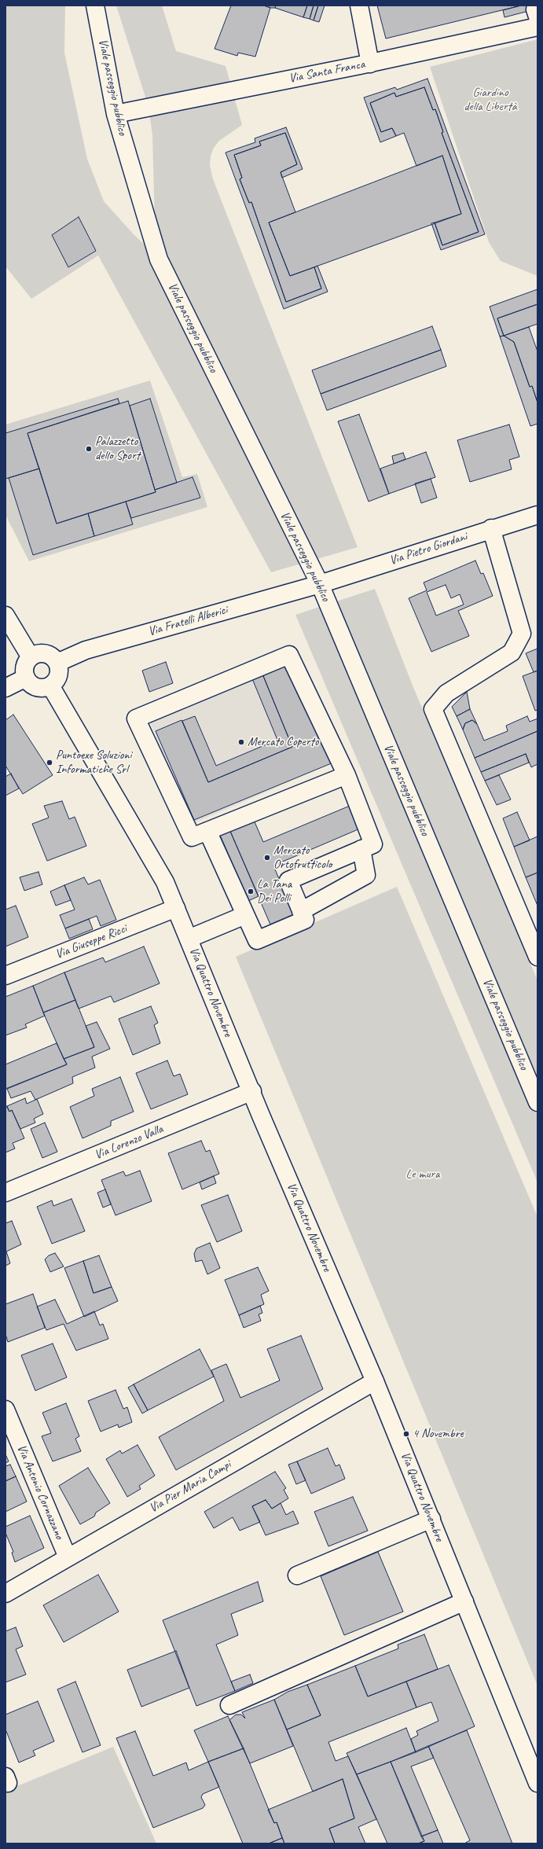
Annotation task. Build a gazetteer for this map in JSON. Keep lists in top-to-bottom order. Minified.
{"streets":{"street":["Via Santa Franca","Viale passeggio pubblico","Via Pietro Giordani","Via Fratelli Alberici","Via Giuseppe Ricci","Via Quattro Novembre","Via Lorenzo Valla","Via Pier Maria Campi","Via Antonio Cornazzano"]},"crossings":[["Via Santa Franca","Viale passeggio pubblico"],["Viale passeggio pubblico","Via Pietro Giordani"],["Viale passeggio pubblico","Via Fratelli Alberici"],["Via Pietro Giordani","Via Fratelli Alberici"],["Via Fratelli Alberici","Via Quattro Novembre"],["Via Giuseppe Ricci","Via Quattro Novembre"],["Via Quattro Novembre","Via Lorenzo Valla"],["Via Quattro Novembre","Via Pier Maria Campi"],["Via Pier Maria Campi","Via Antonio Cornazzano"]],"parks":["Giardino della Libertà","Le mura"],"places":["Palazzetto dello Sport","Mercato Coperto","Puntoexe Soluzioni Informatiche Srl","Mercato Ortofrutticolo","La Tana Dei Polli","4 Novembre"]}
